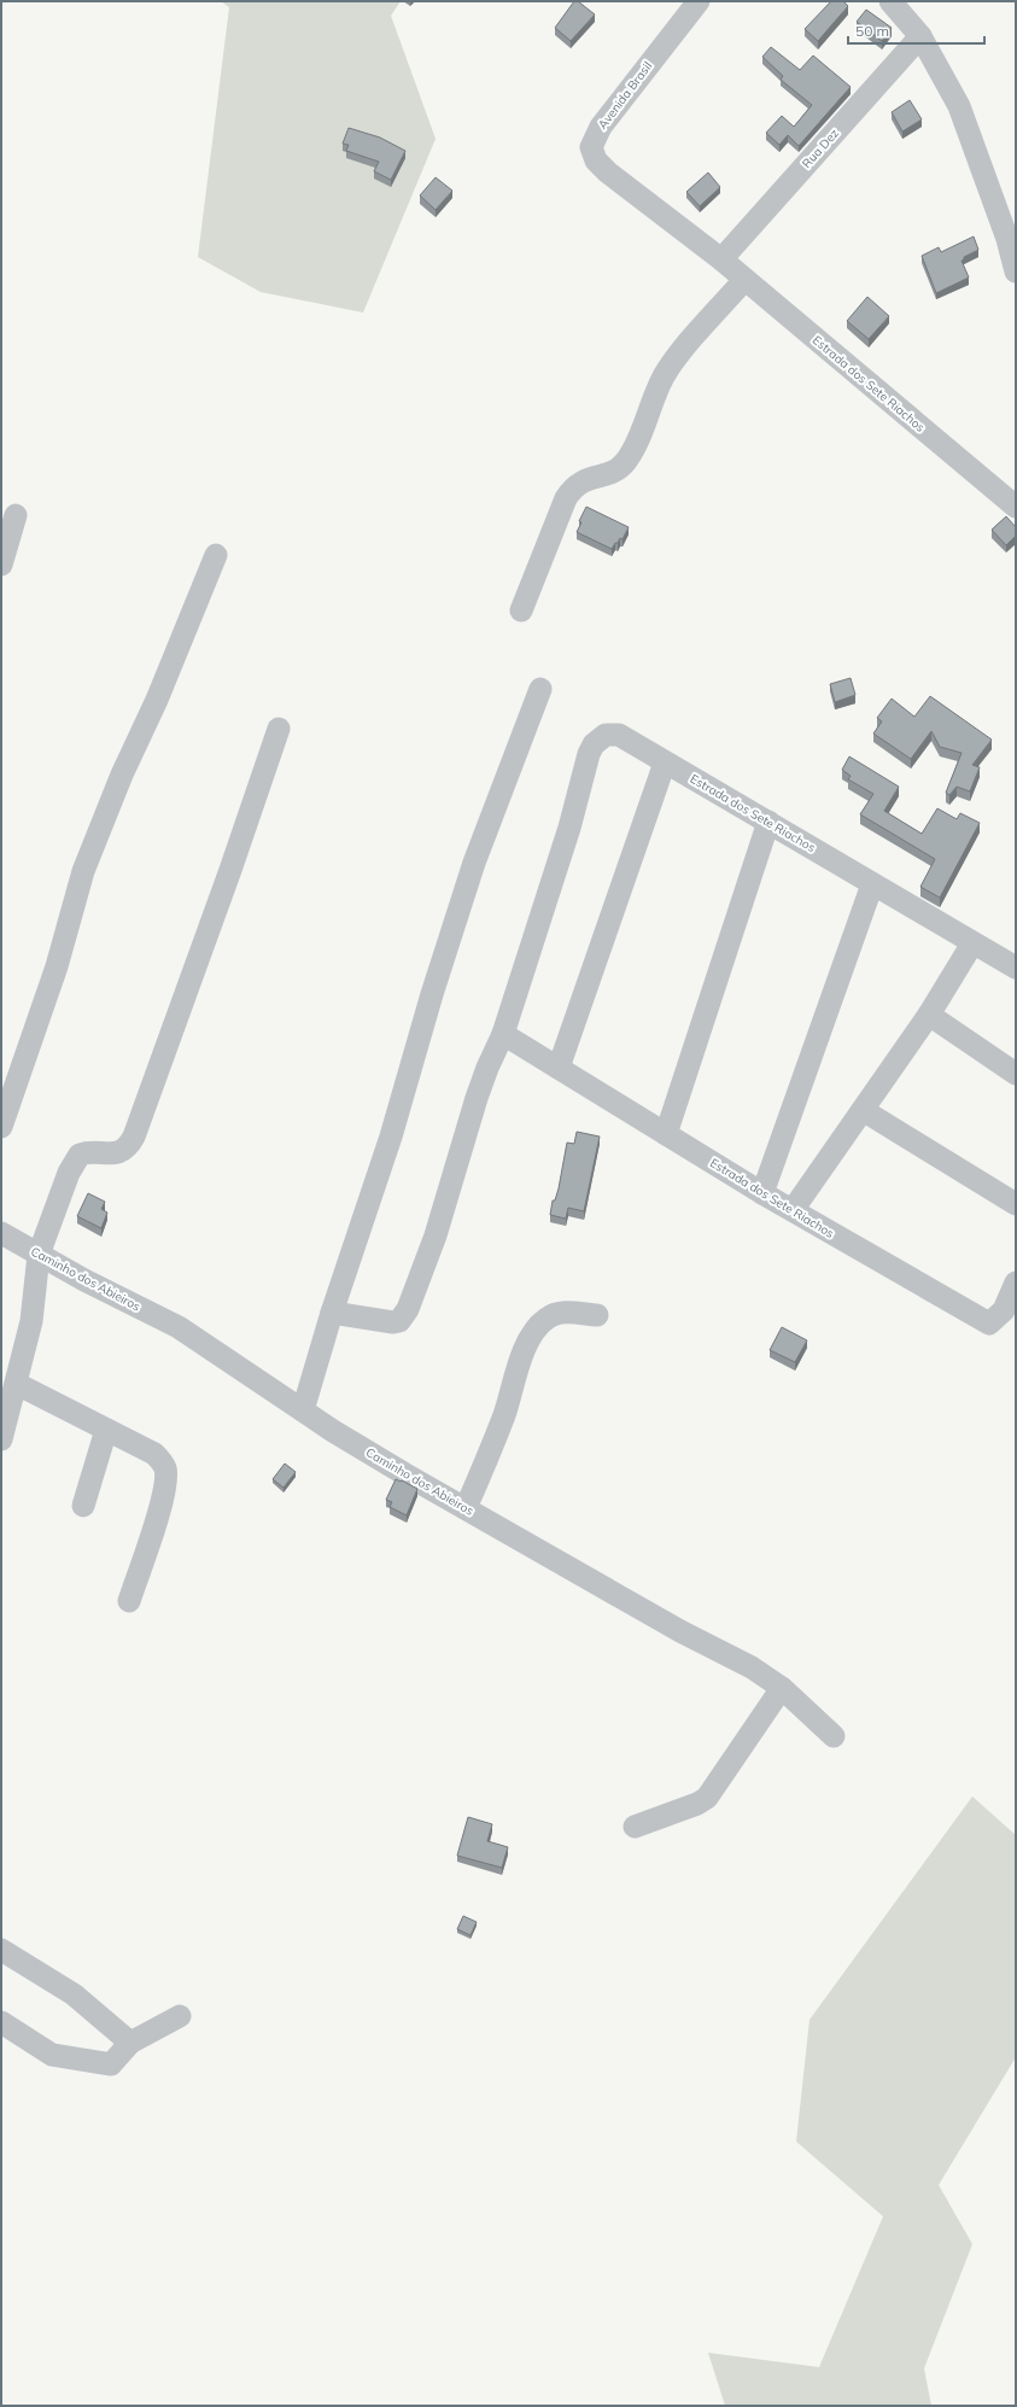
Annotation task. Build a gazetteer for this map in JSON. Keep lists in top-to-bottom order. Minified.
{"streets":{"street":["Avenida Brasil","Rua Dez","Estrada dos Sete Riachos","Caminho dos Abieiros"]},"crossings":[["Avenida Brasil","Rua Dez"],["Avenida Brasil","Estrada dos Sete Riachos"],["Rua Dez","Estrada dos Sete Riachos"]],"scale_bar":"50 m"}
